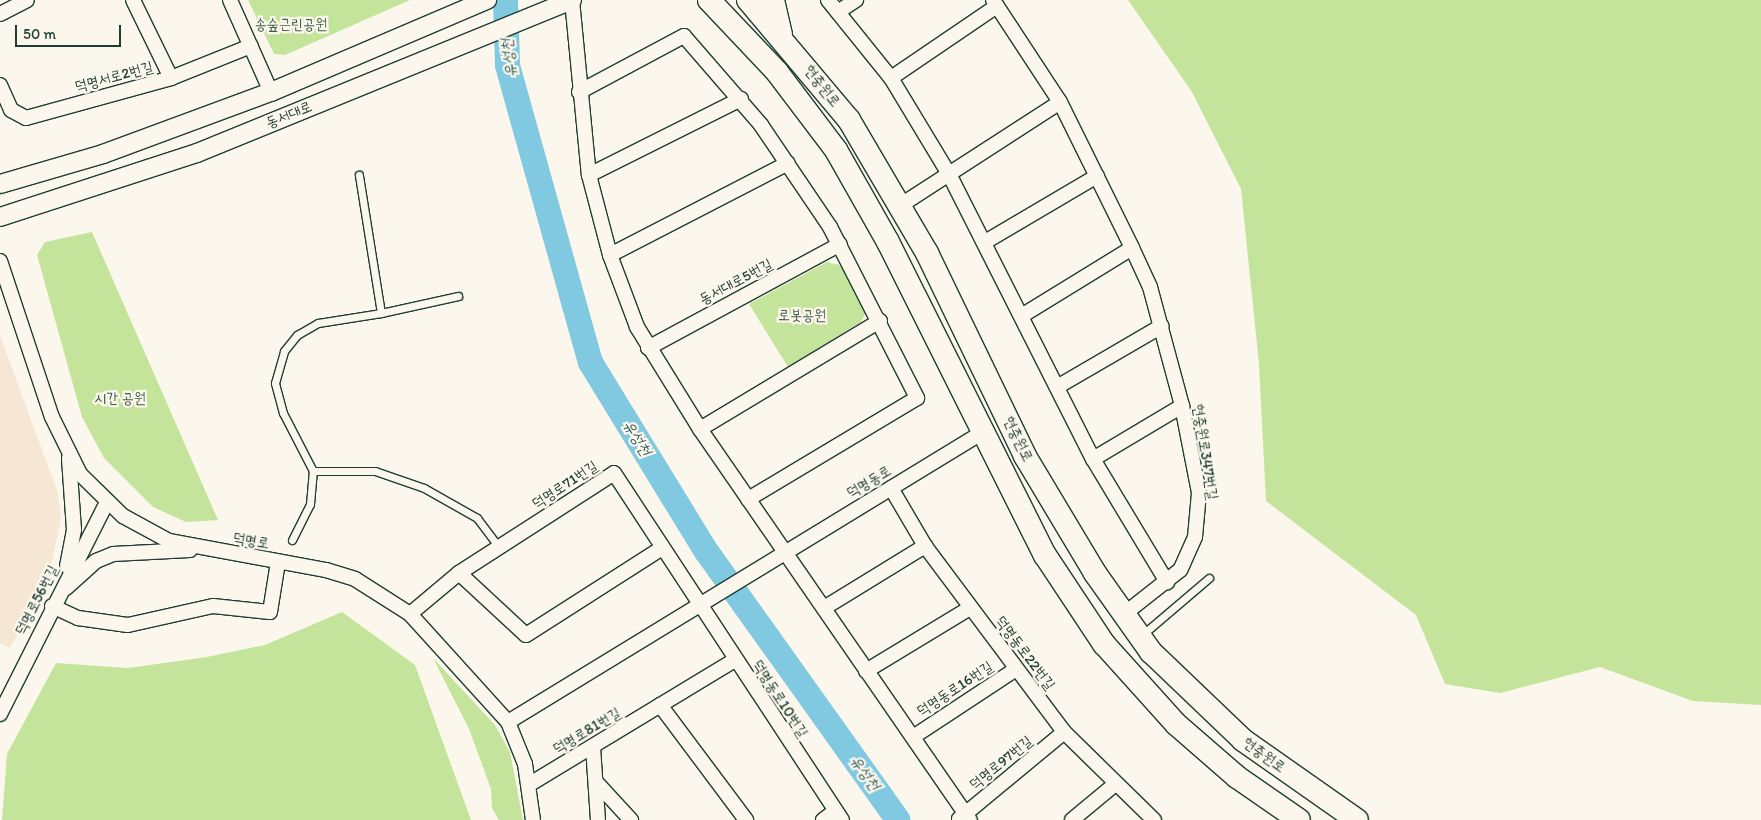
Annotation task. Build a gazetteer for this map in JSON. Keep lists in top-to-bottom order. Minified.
{"streets":{"main road":["현충원로"],"street":["덕명서로2번길","동서대로","동서대로5번길","현충원로347번길","덕명동로","덕명로71번길","덕명로","덕명로56번길","덕명동로22번길","덕명동로16번길","덕명동로10번길","덕명로81번길","덕명로97번길"]},"crossings":[["현충원로","현충원로347번길"],["현충원로","덕명동로"],["덕명동로","덕명로71번길"],["덕명동로","덕명동로22번길"],["덕명동로","덕명동로16번길"],["덕명동로","덕명동로10번길"],["덕명로71번길","덕명로"],["덕명로71번길","덕명동로10번길"],["덕명로","덕명로56번길"],["덕명로","덕명로81번길"],["덕명동로22번길","덕명동로16번길"],["덕명동로22번길","덕명로97번길"],["덕명동로16번길","덕명로97번길"],["덕명동로10번길","덕명로81번길"]],"water":["유성천"],"parks":["송숲근린공원","로봇공원","시간 공원"],"scale_bar":"50 m"}
